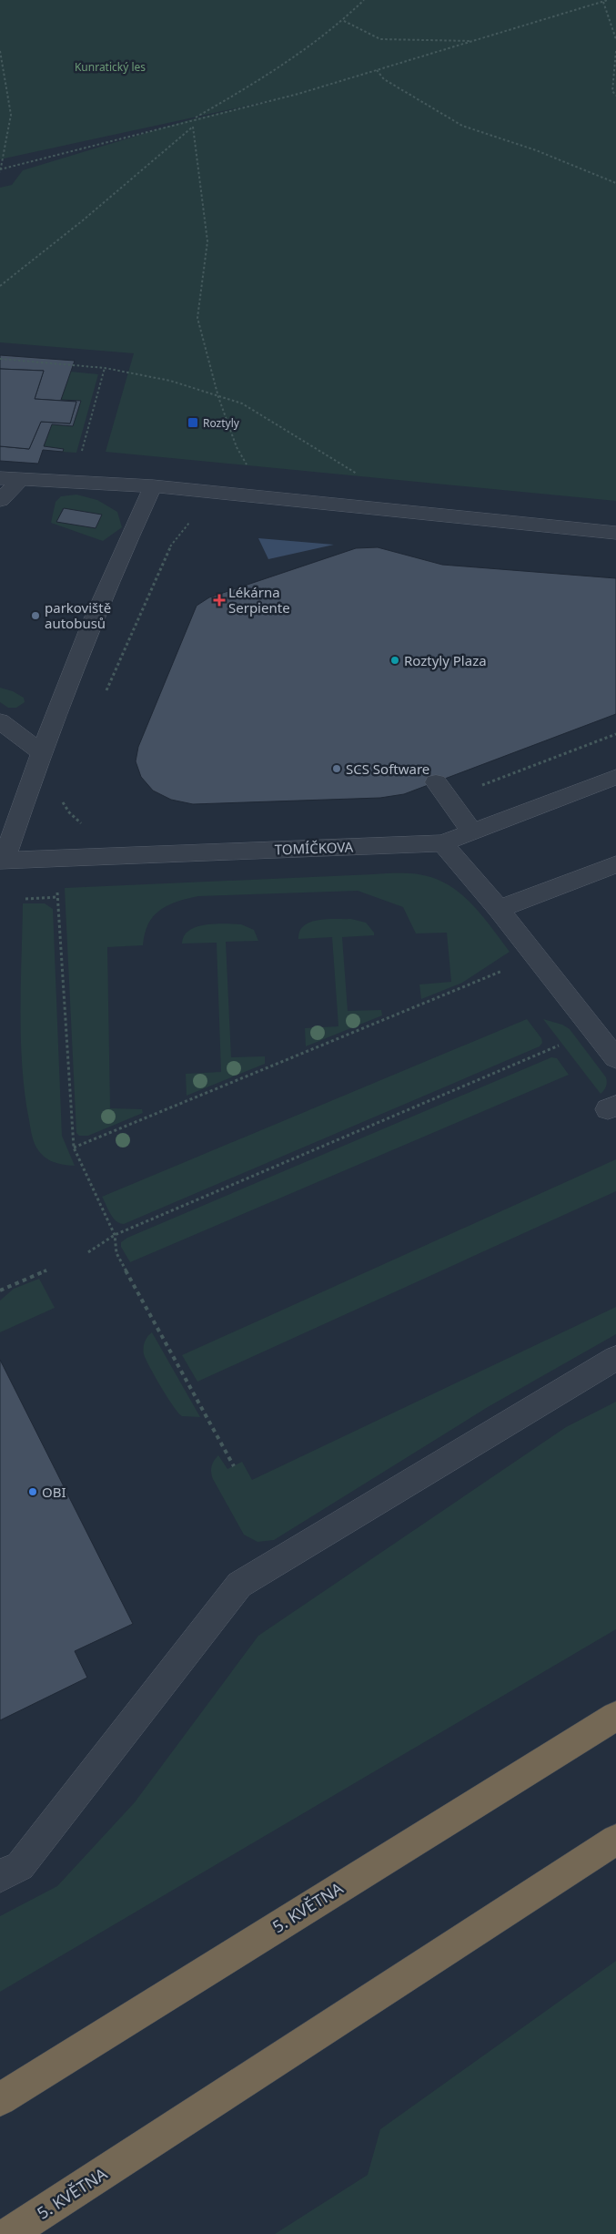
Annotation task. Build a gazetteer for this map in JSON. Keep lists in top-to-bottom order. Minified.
{"streets":{"highway":["5. KVĚTNA"],"street":["TOMÍČKOVA"]},"parks":["Kunratický les"],"places":{"transit":["Roztyly"],"health":["Lékárna Serpiente"],"other":["parkoviště autobusů","Roztyly Plaza","SCS Software","OBI"]}}
